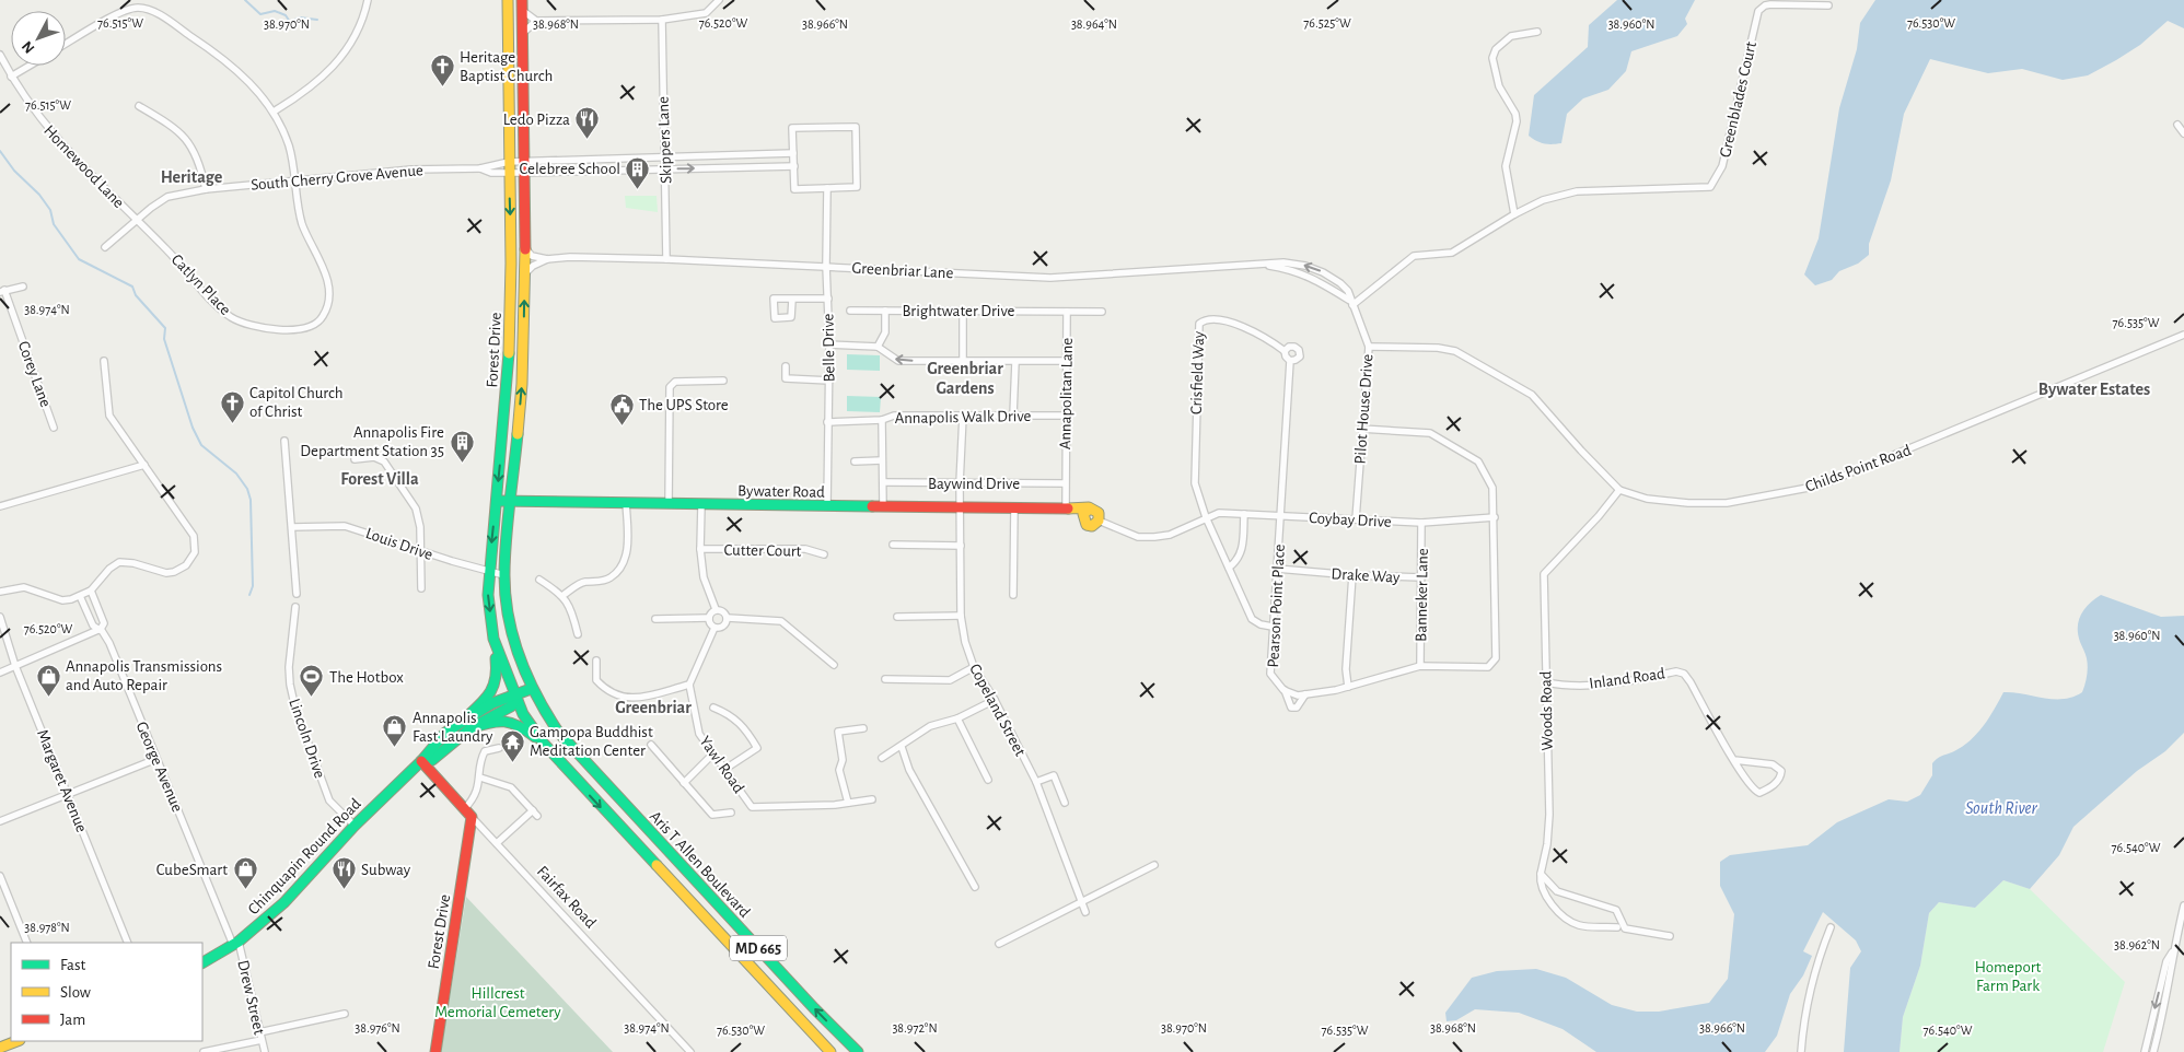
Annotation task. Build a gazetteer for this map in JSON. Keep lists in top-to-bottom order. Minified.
{"streets":{"main road":["Forest Drive","Bywater Road","Chinquapin Round Road","Aris T Allen Boulevard","Fairfax Road","MD 665"],"street":["Greenblades Court","Skippers Lane","Homewood Lane","South Cherry Grove Avenue","Greenbriar Lane","Catlyn Place","Brightwater Drive","Belle Drive","Crisfield Way","Corey Lane","Annapolitan Lane","Pilot House Drive","Annapolis Walk Drive","Childs Point Road","Baywind Drive","Coybay Drive","Louis Drive","Cutter Court","Drake Way","Banneker Lane","Pearson Point Place","Inland Road","Copeland Street","Woods Road","Lincoln Drive","Yawl Road","George Avenue","Margaret Avenue","Drew Street"]},"crossings":[["Skippers Lane","South Cherry Grove Avenue"],["Skippers Lane","Greenbriar Lane"],["Homewood Lane","South Cherry Grove Avenue"],["Homewood Lane","Catlyn Place"],["South Cherry Grove Avenue","Catlyn Place"],["South Cherry Grove Avenue","Forest Drive"],["Greenbriar Lane","Belle Drive"],["Greenbriar Lane","Forest Drive"],["Greenbriar Lane","Pilot House Drive"],["Brightwater Drive","Annapolitan Lane"],["Belle Drive","Annapolis Walk Drive"],["Belle Drive","Bywater Road"],["Forest Drive","Bywater Road"],["Forest Drive","Louis Drive"],["Forest Drive","Chinquapin Round Road"],["Forest Drive","Aris T Allen Boulevard"],["Forest Drive","Fairfax Road"],["Crisfield Way","Coybay Drive"],["Crisfield Way","Pearson Point Place"],["Annapolitan Lane","Annapolis Walk Drive"],["Annapolitan Lane","Baywind Drive"],["Annapolitan Lane","Bywater Road"],["Pilot House Drive","Childs Point Road"],["Pilot House Drive","Coybay Drive"],["Pilot House Drive","Pearson Point Place"],["Annapolis Walk Drive","Copeland Street"],["Childs Point Road","Woods Road"],["Baywind Drive","Copeland Street"],["Bywater Road","Copeland Street"],["Coybay Drive","Banneker Lane"],["Coybay Drive","Pearson Point Place"],["Drake Way","Banneker Lane"],["Drake Way","Pearson Point Place"],["Banneker Lane","Pearson Point Place"],["Inland Road","Woods Road"],["Lincoln Drive","Chinquapin Round Road"],["George Avenue","Chinquapin Round Road"],["George Avenue","Drew Street"],["Chinquapin Round Road","Aris T Allen Boulevard"],["Chinquapin Round Road","Fairfax Road"],["Chinquapin Round Road","Drew Street"]],"districts":["Heritage","Greenbriar Gardens","Bywater Estates","Forest Villa","Greenbriar"],"water":["South River"],"parks":["Homeport Farm Park","Hillcrest Memorial Cemetery"],"places":{"church":["Heritage Baptist Church","Capitol Church of Christ"],"restaurant":["Ledo Pizza","Subway"],"building":["Celebree School","Annapolis Fire Department Station 35"],"public building":["The UPS Store"],"shop":["Annapolis Transmissions and Auto Repair","Annapolis Fast Laundry","CubeSmart"],"sports":["The Hotbox"],"temple":["Gampopa Buddhist Meditation Center"]},"legend":["Fast","Slow","Jam"],"north":"bottom left","coordinates":["76.515°W","76.520°W","76.525°W","76.530°W","38.970°N","38.968°N","38.966°N","38.964°N","38.960°N","38.974°N","76.535°W","76.540°W","38.978°N","38.962°N","38.976°N","38.972°N"]}
